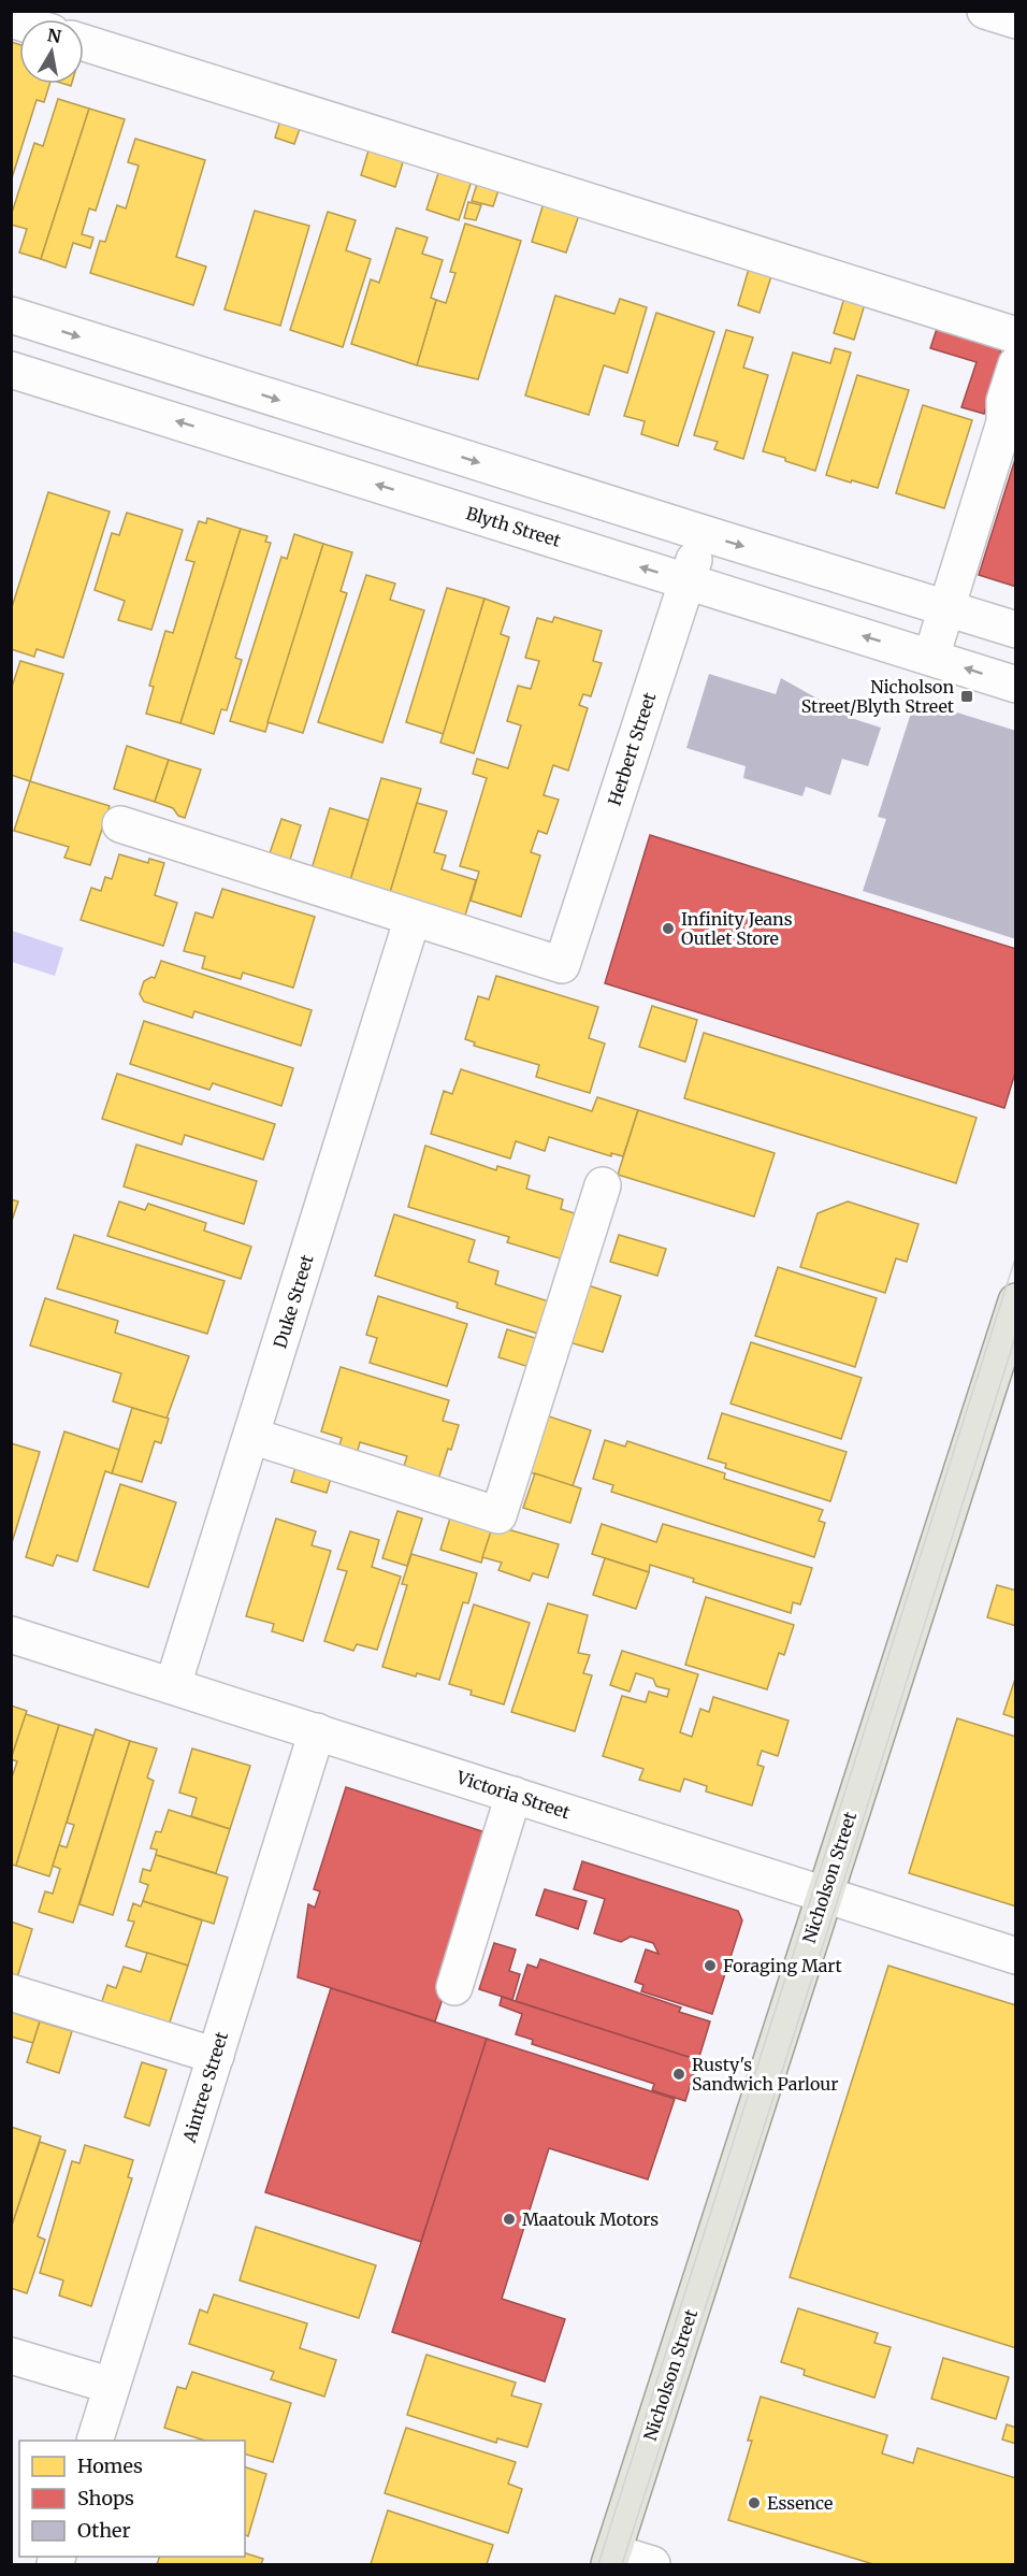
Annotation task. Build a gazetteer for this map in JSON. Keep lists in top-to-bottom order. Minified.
{"streets":{"main road":["Nicholson Street"],"street":["Blyth Street","Herbert Street","Duke Street","Victoria Street","Aintree Street"]},"crossings":[["Blyth Street","Herbert Street"],["Herbert Street","Duke Street"],["Duke Street","Victoria Street"],["Victoria Street","Nicholson Street"],["Victoria Street","Aintree Street"]],"places":{"transit":["Nicholson Street/Blyth Street"],"other":["Infinity Jeans Outlet Store","Foraging Mart","Rusty's Sandwich Parlour","Maatouk Motors","Essence"]},"legend":["Homes","Shops","Other"],"north":"top"}
